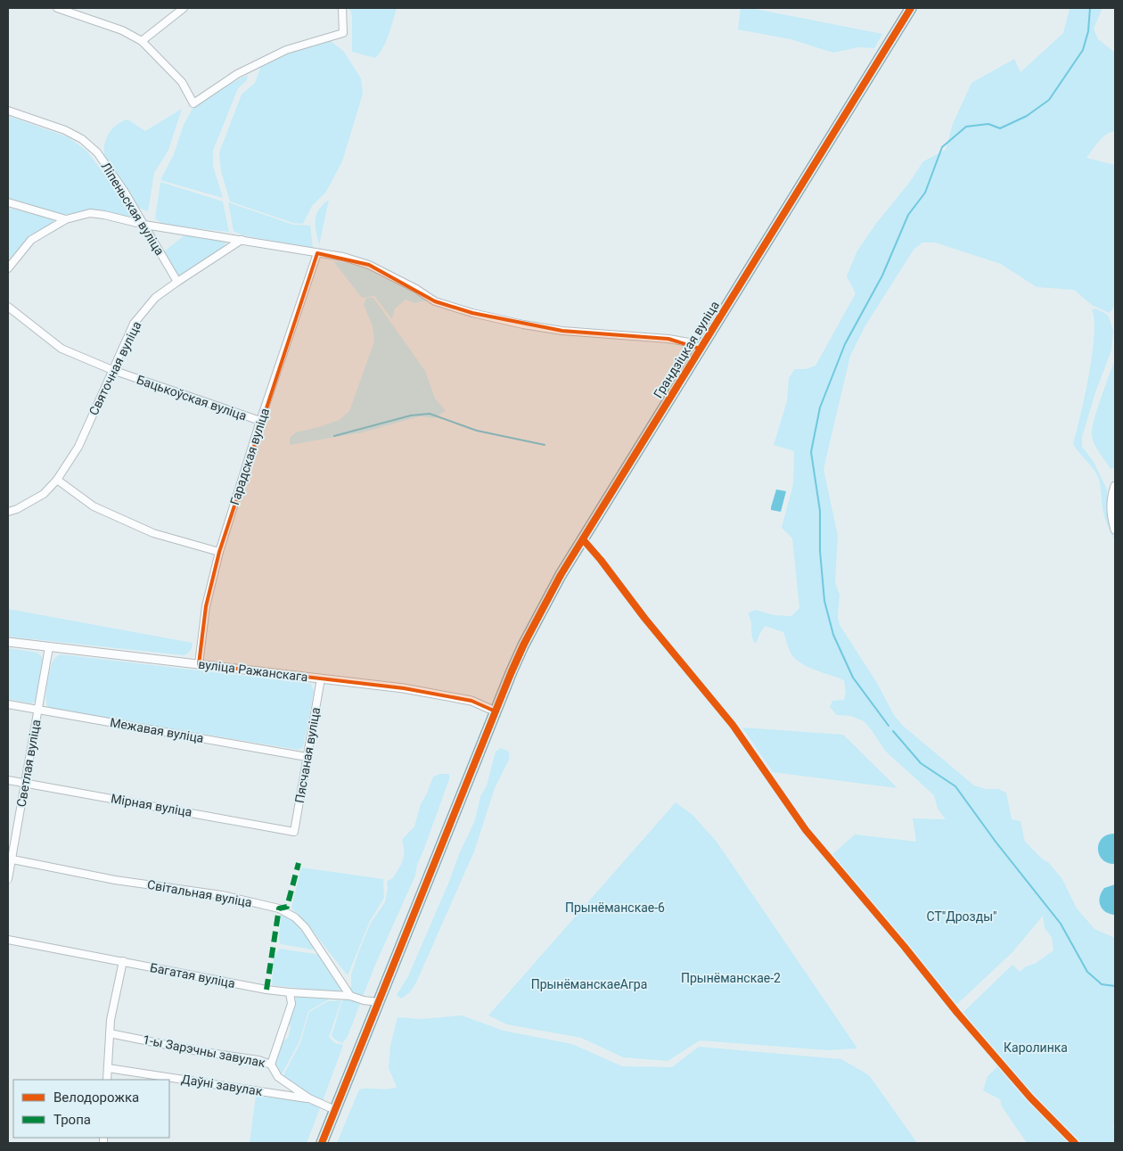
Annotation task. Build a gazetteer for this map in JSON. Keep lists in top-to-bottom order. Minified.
{"streets":{"main road":["Грандзіцкая вуліца"],"street":["Ліпеньская вуліца","Святочная вуліца","Бацькоўская вуліца","Гарадская вуліца","вуліца Ражанскага","Межавая вуліца","Пясчаная вуліца","Светлая вуліца","Мірная вуліца","Світальная вуліца","Багатая вуліца","1-ы Зарэчны завулак","Даўні завулак"]},"crossings":[["Ліпеньская вуліца","Святочная вуліца"],["Грандзіцкая вуліца","вуліца Ражанскага"],["Грандзіцкая вуліца","Багатая вуліца"],["Грандзіцкая вуліца","1-ы Зарэчны завулак"],["Святочная вуліца","Бацькоўская вуліца"],["Бацькоўская вуліца","Гарадская вуліца"],["Гарадская вуліца","вуліца Ражанскага"],["вуліца Ражанскага","Пясчаная вуліца"],["вуліца Ражанскага","Светлая вуліца"],["Межавая вуліца","Пясчаная вуліца"],["Межавая вуліца","Светлая вуліца"],["Пясчаная вуліца","Мірная вуліца"],["Светлая вуліца","Мірная вуліца"],["Светлая вуліца","Світальная вуліца"],["Світальная вуліца","Багатая вуліца"],["1-ы Зарэчны завулак","Даўні завулак"]],"parks":["Прынёманскае-6","СТ\"Дрозды\"","Прынёманскае-2","ПрынёманскаеАгра","Каролинка"],"legend":["Велодорожка","Тропа"]}
